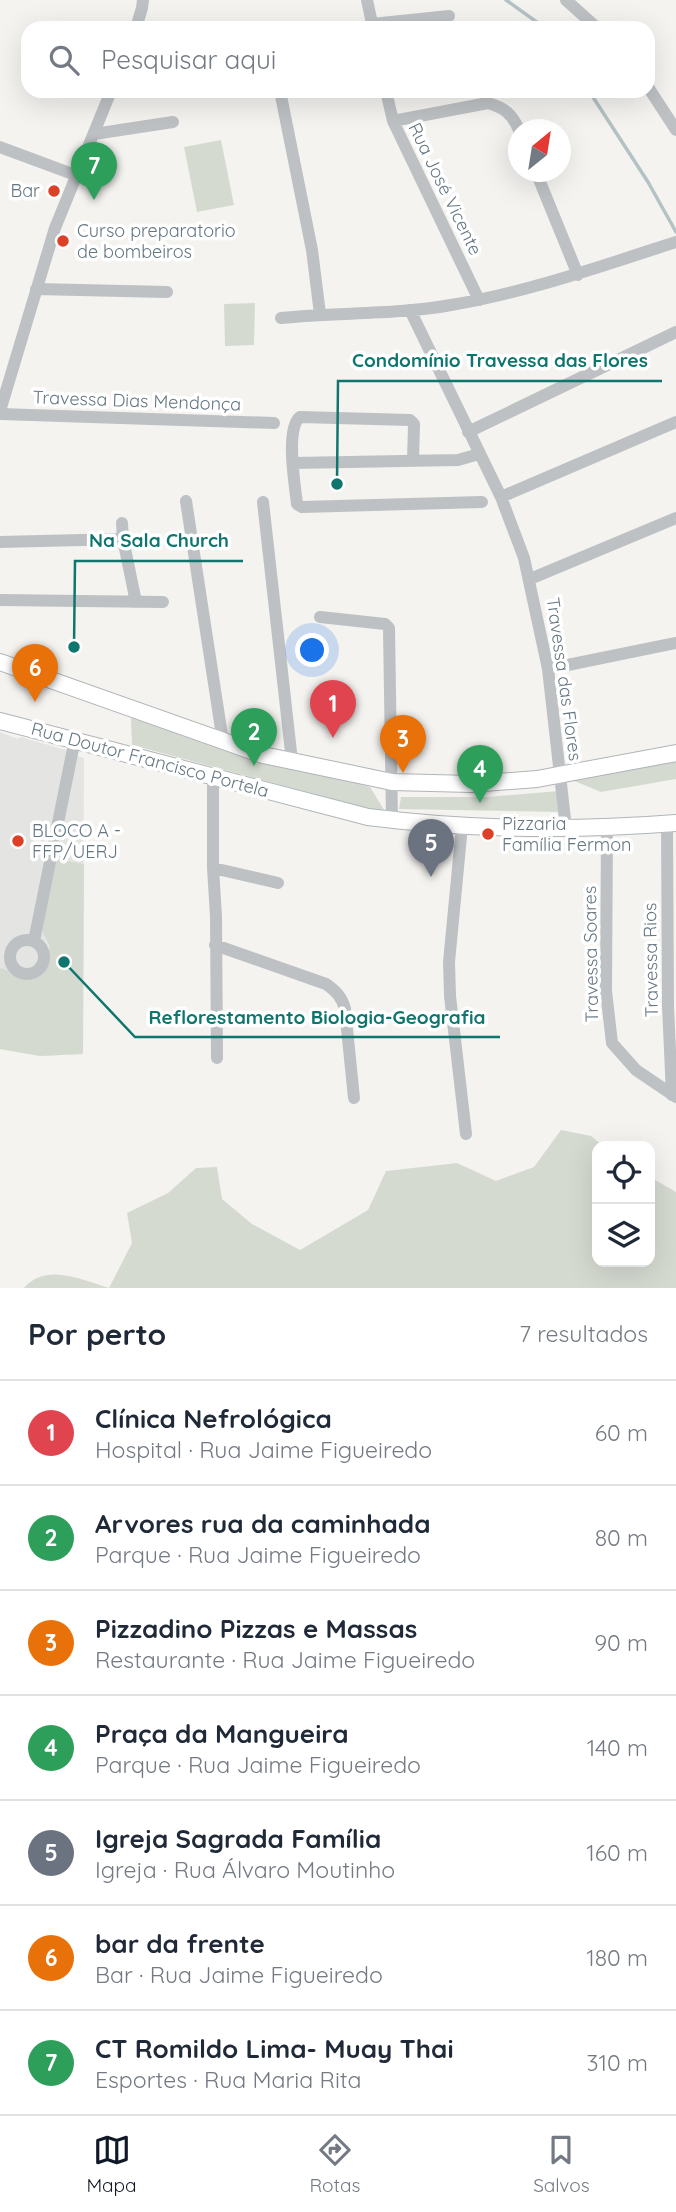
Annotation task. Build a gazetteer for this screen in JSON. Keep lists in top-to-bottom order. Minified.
{"streets":{"main road":["Rua Doutor Francisco Portela"],"street":["Rua José Vicente","Travessa Dias Mendonça","Travessa das Flores","Travessa Soares","Travessa Rios"]},"crossings":[["Travessa das Flores","Rua Doutor Francisco Portela"],["Rua Doutor Francisco Portela","Travessa Soares"],["Rua Doutor Francisco Portela","Travessa Rios"],["Travessa Soares","Travessa Rios"]],"places":["Bar","Curso preparatorio de bombeiros","Condomínio Travessa das Flores","Na Sala Church","Pizzaria Família Fermon","BLOCO A - FFP/UERJ","Reflorestamento Biologia-Geografia"],"north":"top right","page":{"search":"Pesquisar aqui","pins":["7","6","1","2","3","4","5"],"heading":["Por perto","7 resultados"],"list":[{"mark":"1","name":"Clínica Nefrológica","note":"Hospital · Rua Jaime Figueiredo","value":"60 m"},{"mark":"2","name":"Arvores rua da caminhada","note":"Parque · Rua Jaime Figueiredo","value":"80 m"},{"mark":"3","name":"Pizzadino Pizzas e Massas","note":"Restaurante · Rua Jaime Figueiredo","value":"90 m"},{"mark":"4","name":"Praça da Mangueira","note":"Parque · Rua Jaime Figueiredo","value":"140 m"},{"mark":"5","name":"Igreja Sagrada Família","note":"Igreja · Rua Álvaro Moutinho","value":"160 m"},{"mark":"6","name":"bar da frente","note":"Bar · Rua Jaime Figueiredo","value":"180 m"},{"mark":"7","name":"CT Romildo Lima- Muay Thai","note":"Esportes · Rua Maria Rita","value":"310 m"}],"nav":["Mapa","Rotas","Salvos"]}}
